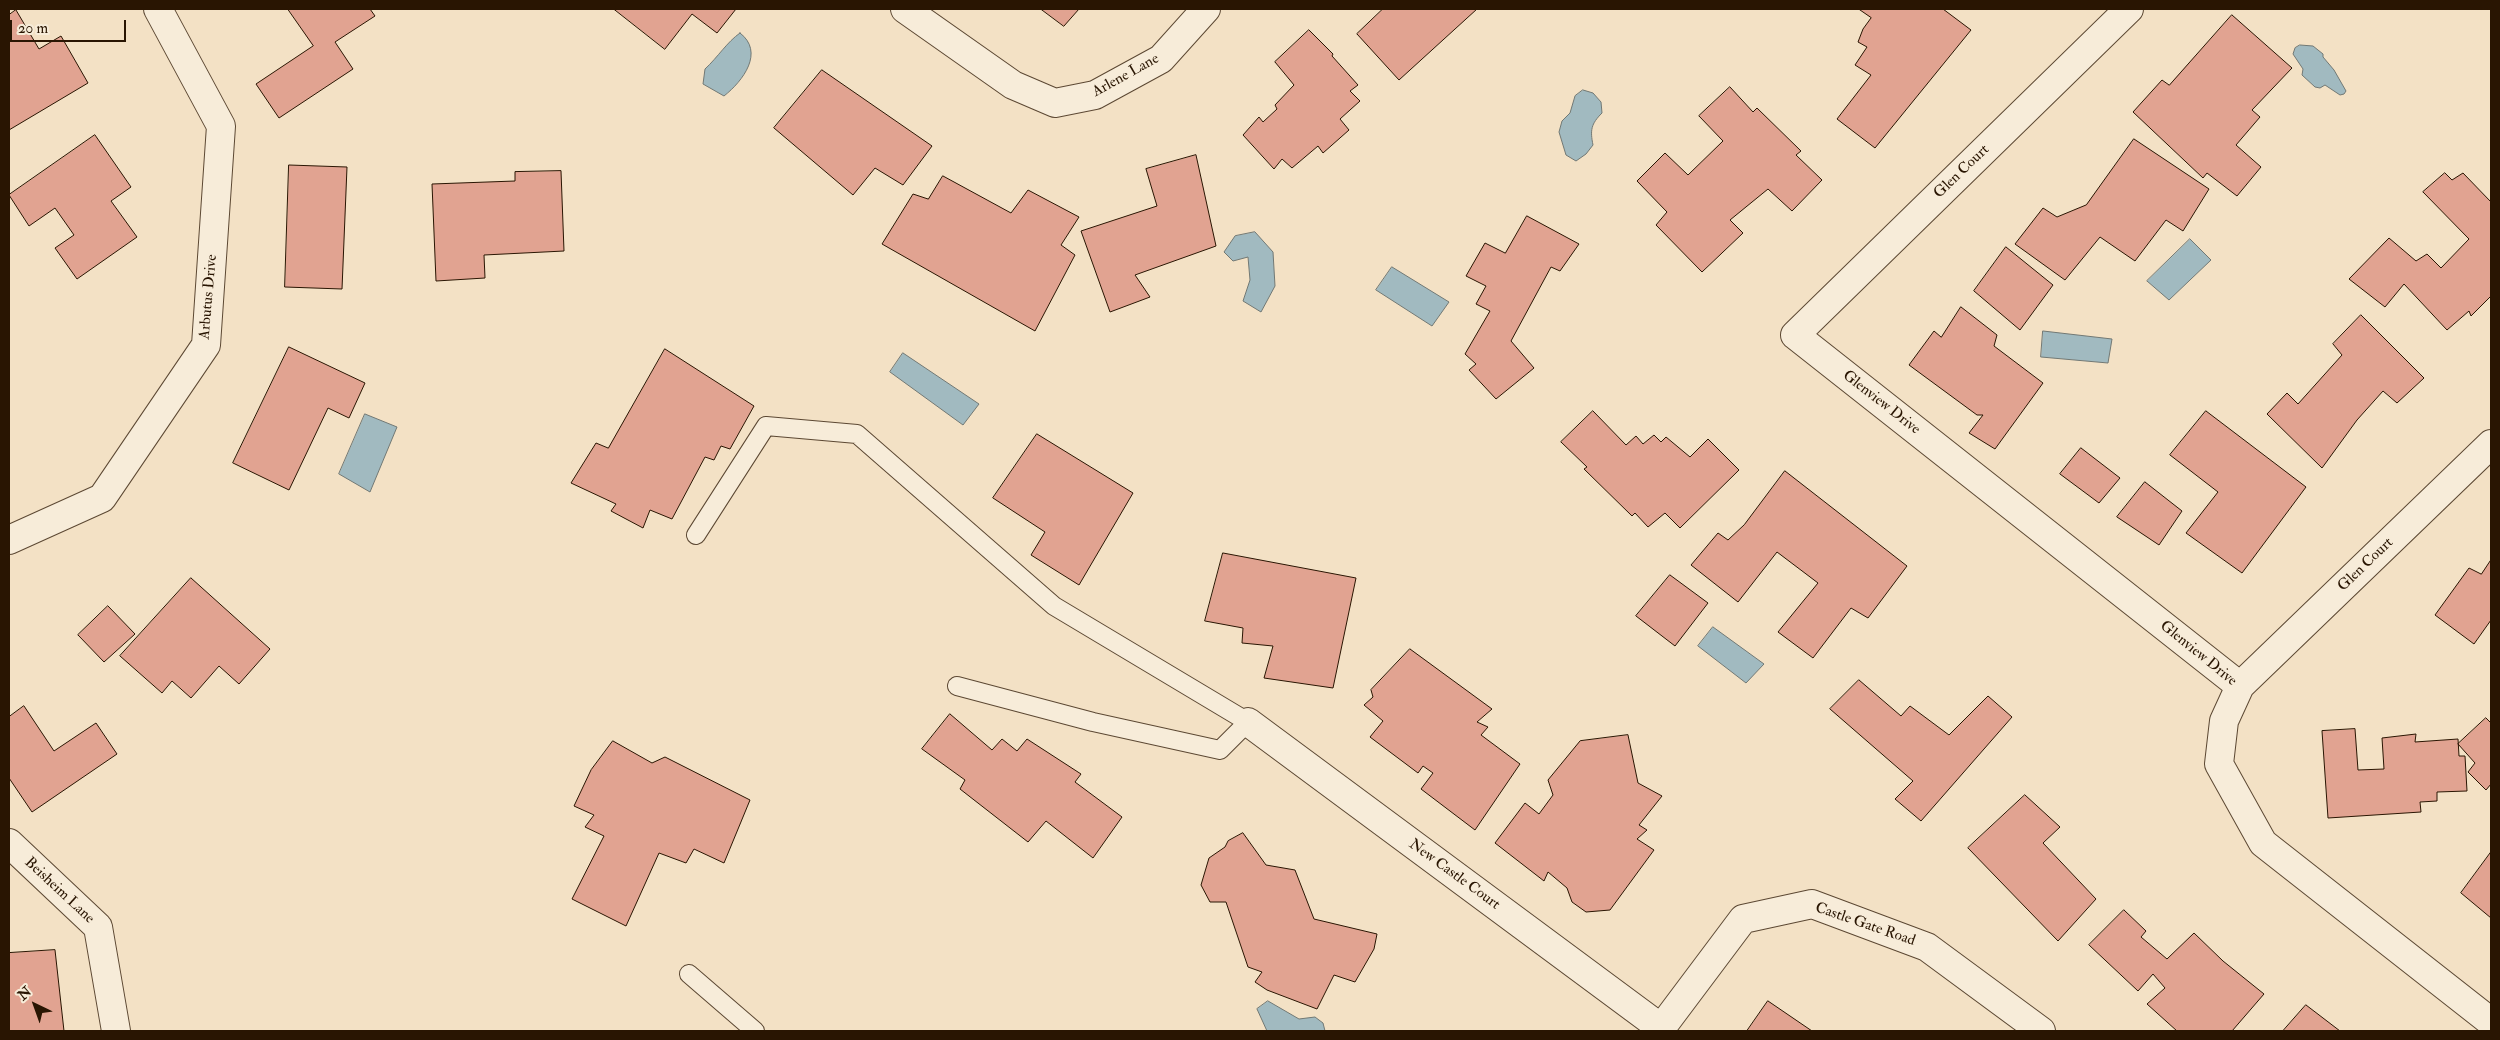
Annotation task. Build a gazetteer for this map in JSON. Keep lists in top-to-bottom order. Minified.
{"streets":{"street":["Arlene Lane","Glen Court","Arbutus Drive","Glenview Drive","New Castle Court","Beisheim Lane","Castle Gate Road"]},"crossings":[["Glen Court","Glenview Drive"],["New Castle Court","Castle Gate Road"]],"scale_bar":"20 m","north":"top left"}
